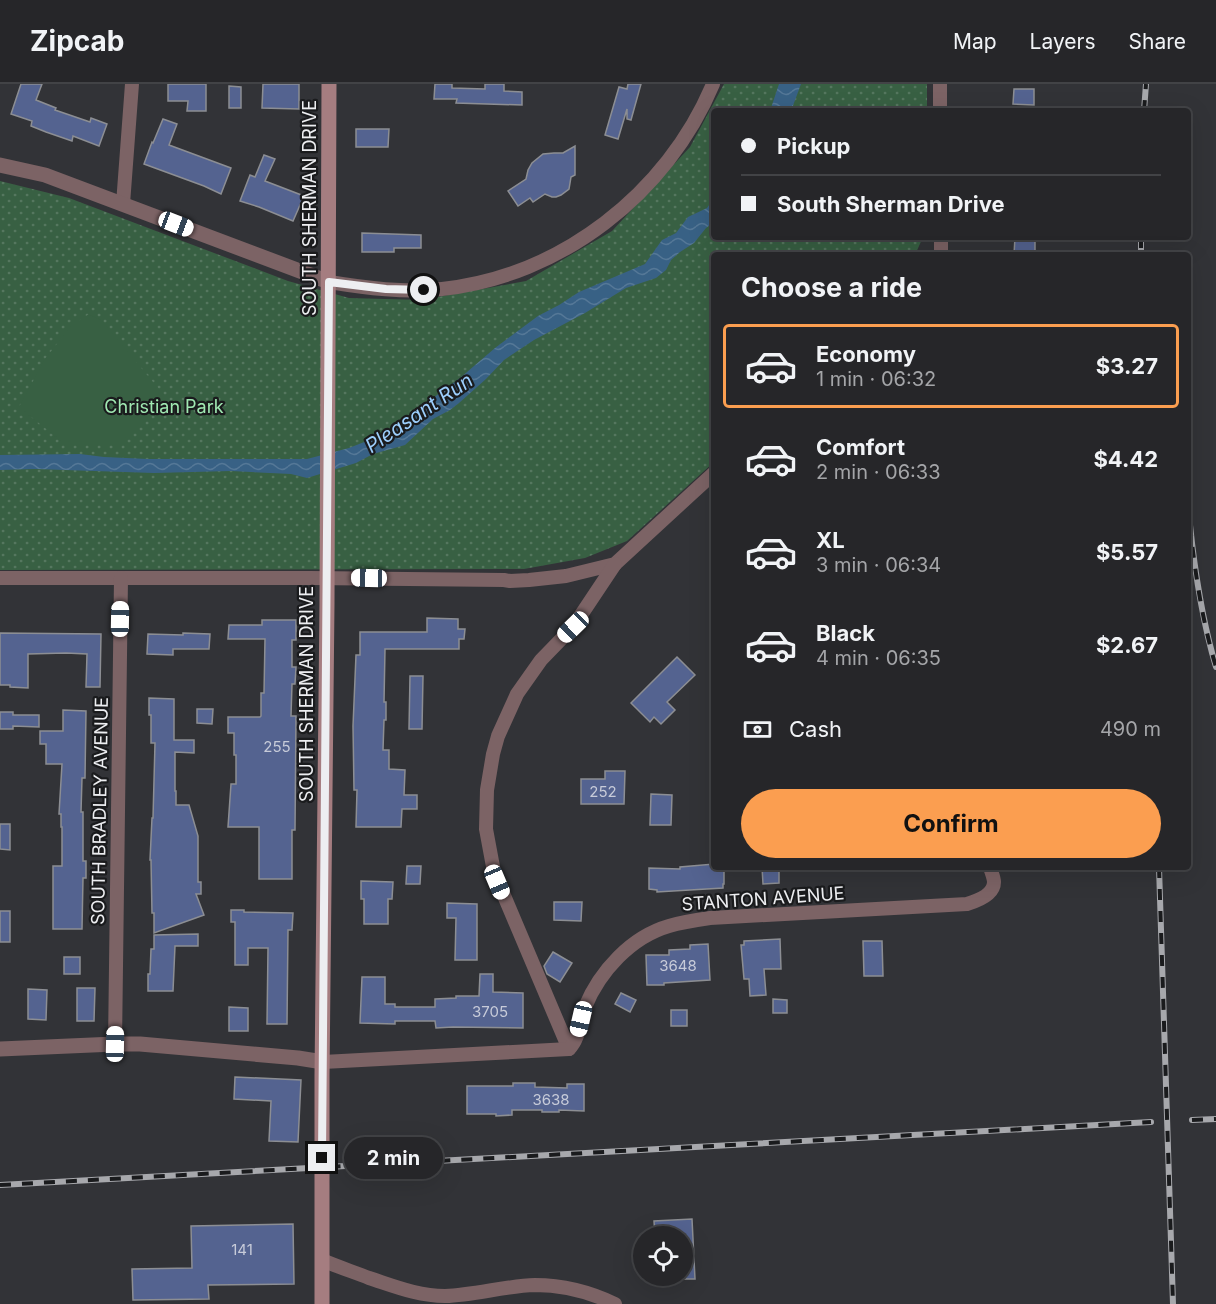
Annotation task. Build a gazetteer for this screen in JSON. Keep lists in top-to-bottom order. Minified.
{"streets":{"main road":["SOUTH SHERMAN DRIVE"],"street":["SOUTH BRADLEY AVENUE","STANTON AVENUE"]},"water":["Pleasant Run"],"parks":["Christian Park"],"house_numbers":["255","252","3648","3705","3638","141"],"page":{"header":"Zipcab","nav":["Map","Layers","Share"],"banner":["Pickup","South Sherman Drive"],"heading":"Choose a ride","list":[{"name":"Economy","note":"1 min · 06:32","value":"$3.27"},{"name":"Comfort","note":"2 min · 06:33","value":"$4.42"},{"name":"XL","note":"3 min · 06:34","value":"$5.57"},{"name":"Black","note":"4 min · 06:35","value":"$2.67"}],"pay":["Cash","490 m"],"buttons":"Confirm","bubble":"2 min"}}
